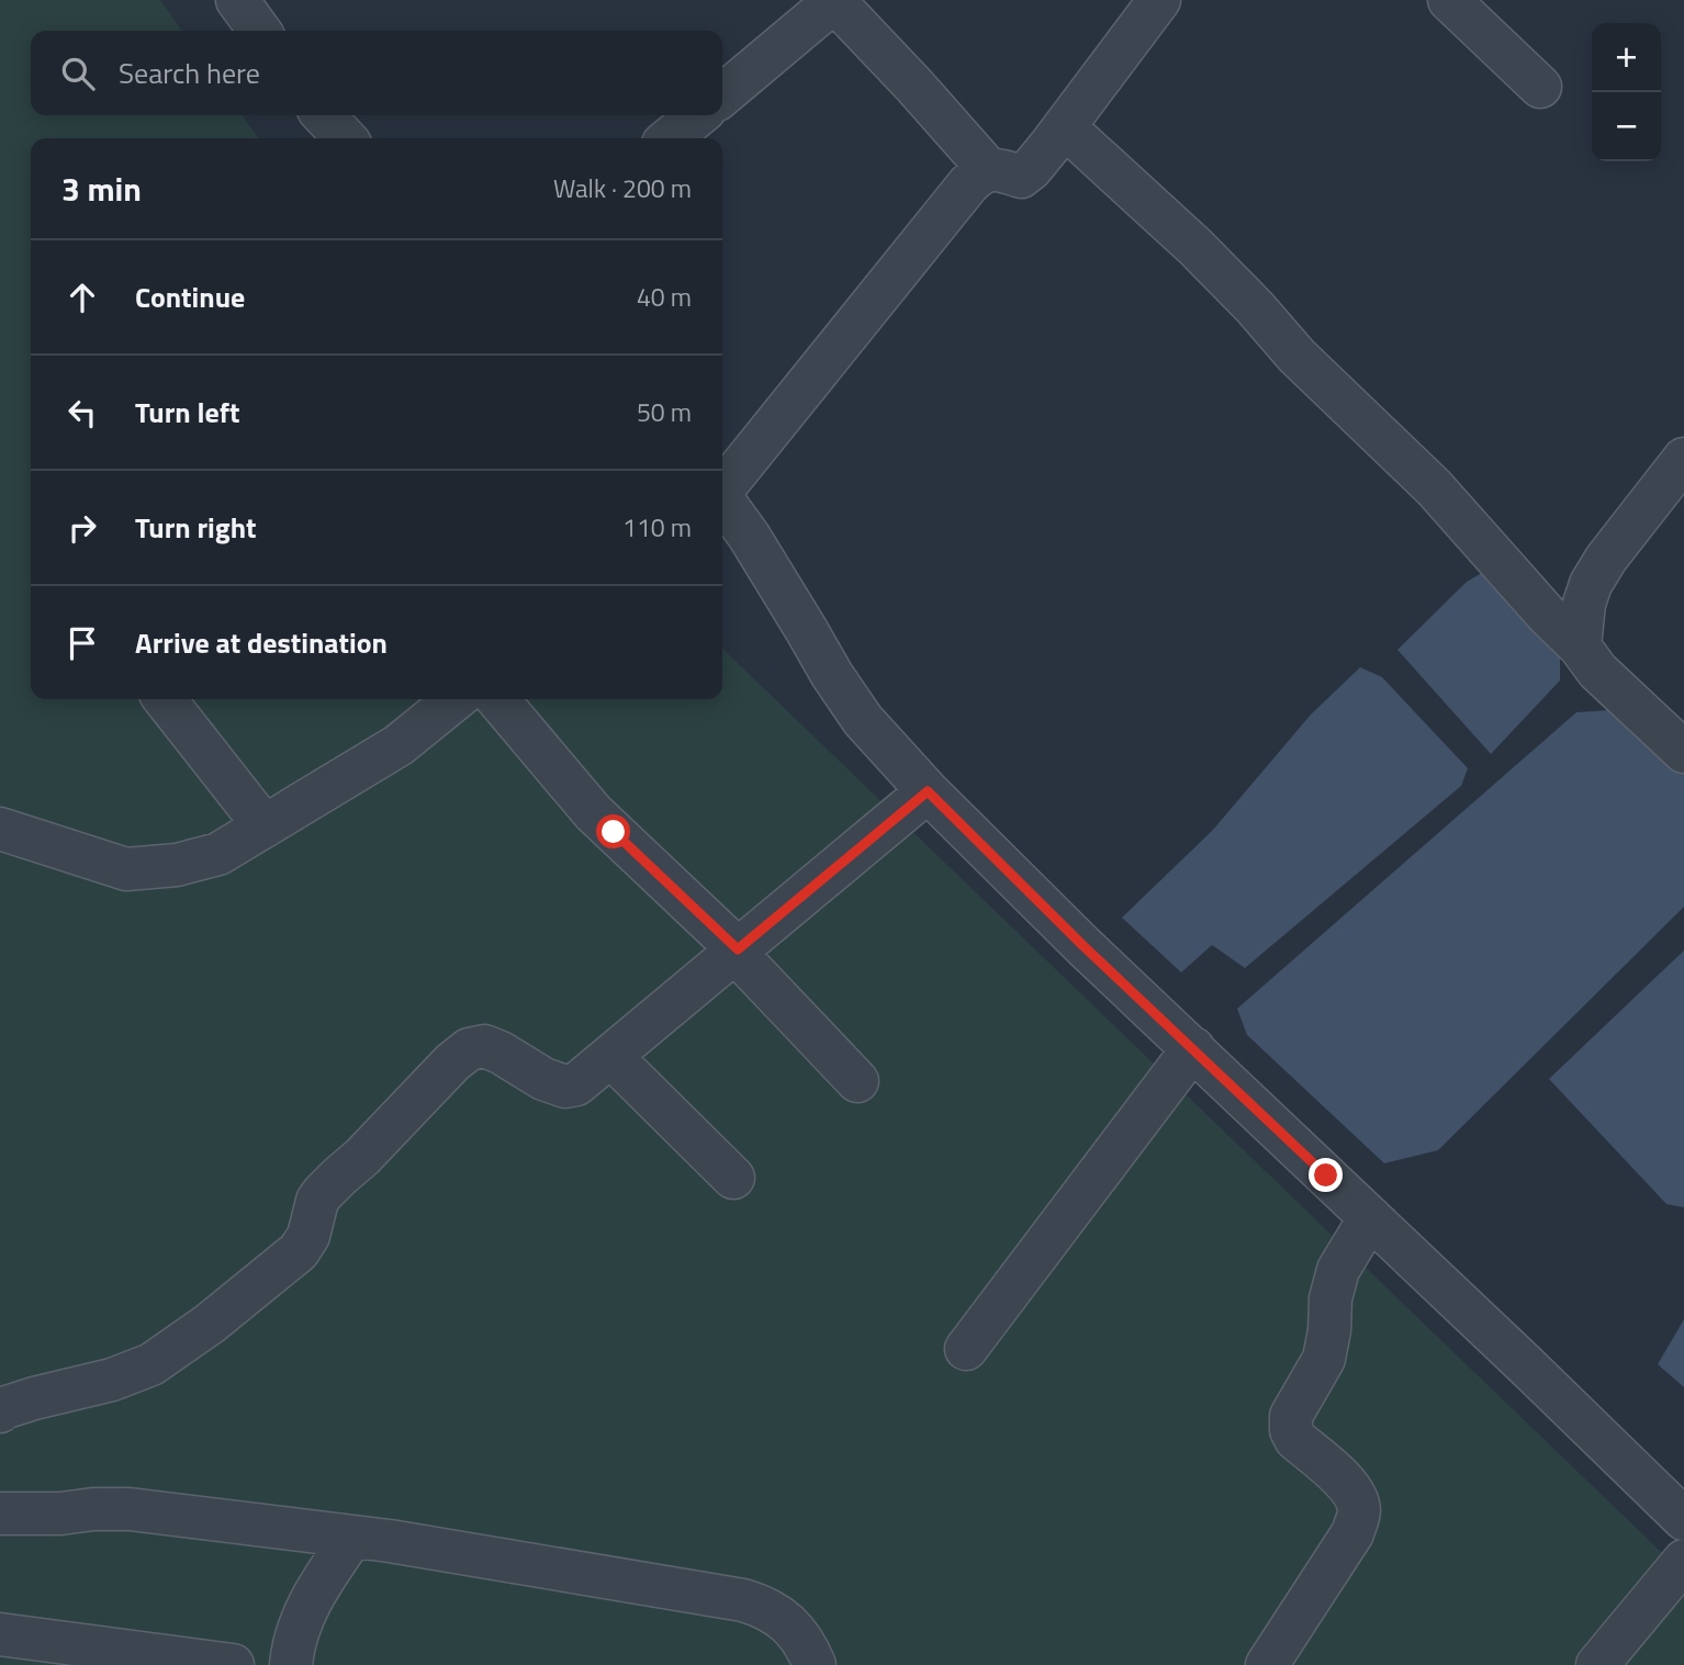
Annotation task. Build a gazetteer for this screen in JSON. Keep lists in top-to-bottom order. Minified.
{"page":{"map_buttons":["+","−"],"search":"Search here","heading":["3 min","Walk · 200 m"],"list":[["Continue","40 m"],["Turn left","50 m"],["Turn right","110 m"],"Arrive at destination"]}}
